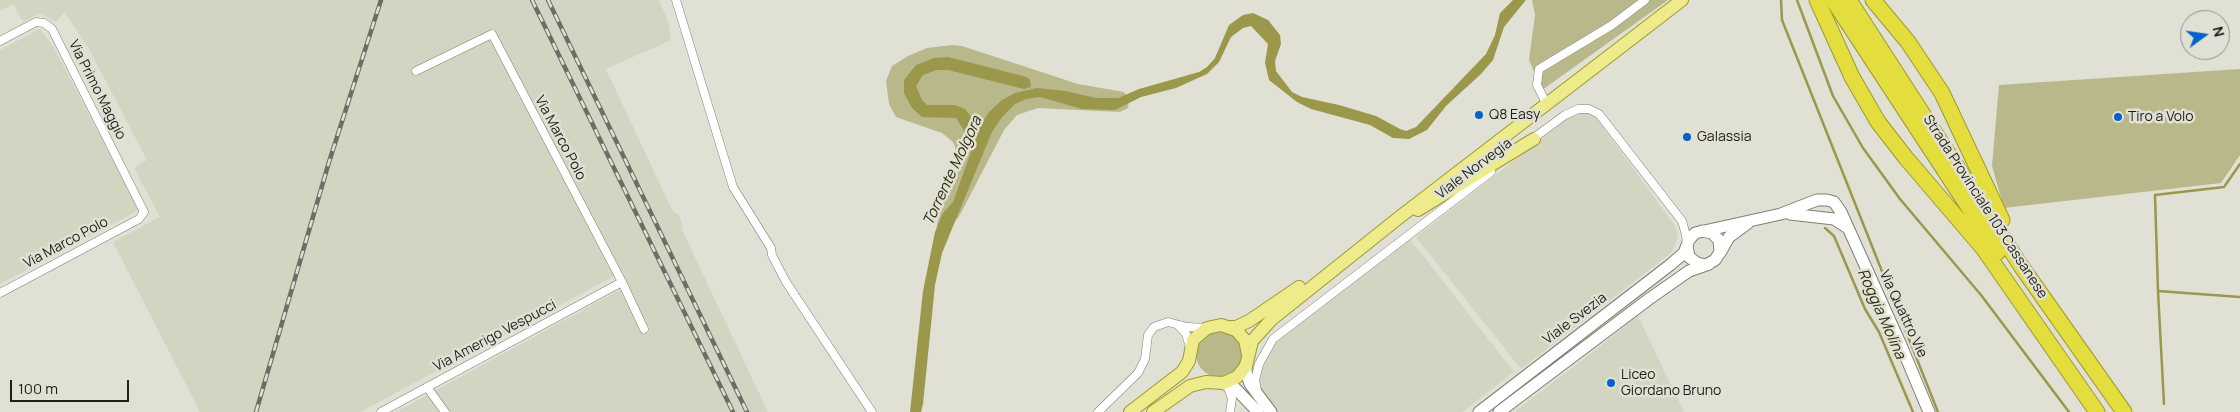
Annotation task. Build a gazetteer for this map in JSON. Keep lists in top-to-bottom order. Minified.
{"streets":{"highway":["Strada Provinciale 103 Cassanese"],"street":["Via Primo Maggio","Via Marco Polo","Viale Norvegia","Via Quattro Vie","Viale Svezia","Via Amerigo Vespucci"]},"crossings":[["Via Primo Maggio","Via Marco Polo"],["Via Marco Polo","Via Amerigo Vespucci"],["Viale Norvegia","Viale Svezia"],["Via Quattro Vie","Viale Svezia"]],"water":["Torrente Molgora","Roggia Molina"],"places":["Q8 Easy","Tiro a Volo","Galassia","Liceo Giordano Bruno"],"scale_bar":"100 m","north":"right"}
